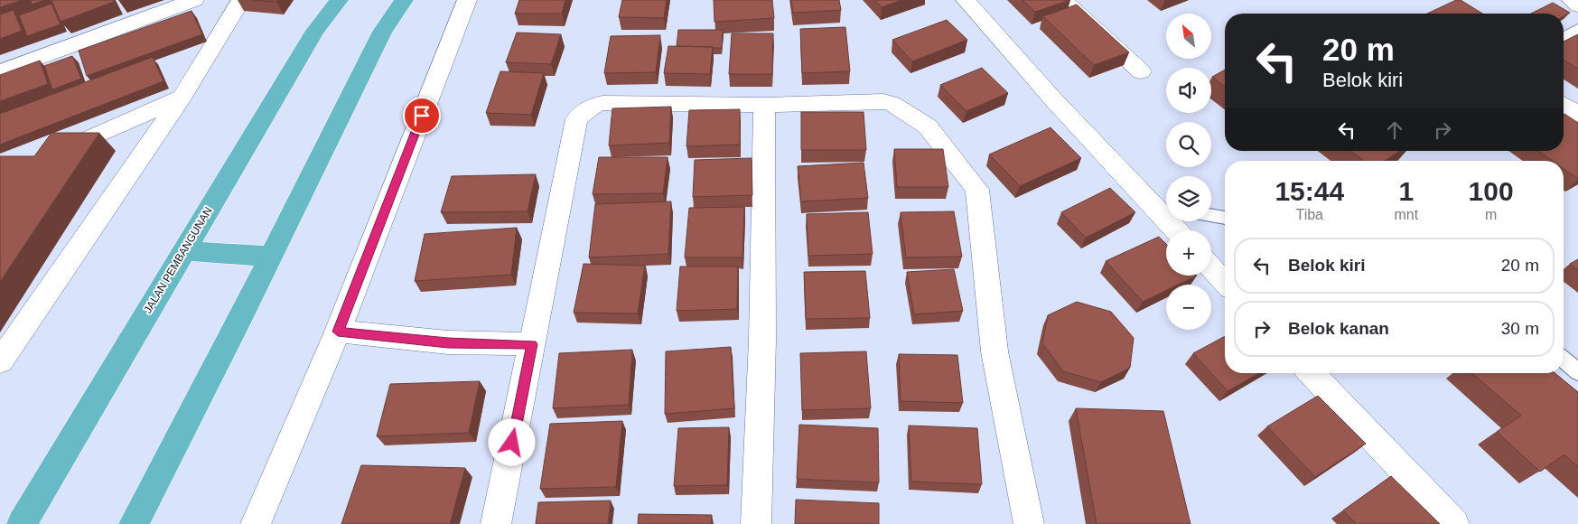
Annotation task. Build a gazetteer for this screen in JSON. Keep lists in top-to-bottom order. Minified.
{"streets":{"highway":["JALAN PEMBANGUNAN"]},"north":"top left","page":{"map_buttons":["+","−"],"turn":["20 m","Belok kiri"],"eta":["15:44","Tiba","1","mnt","100","m"],"list":[{"name":"Belok kiri","value":"20 m"},{"name":"Belok kanan","value":"30 m"}]}}
